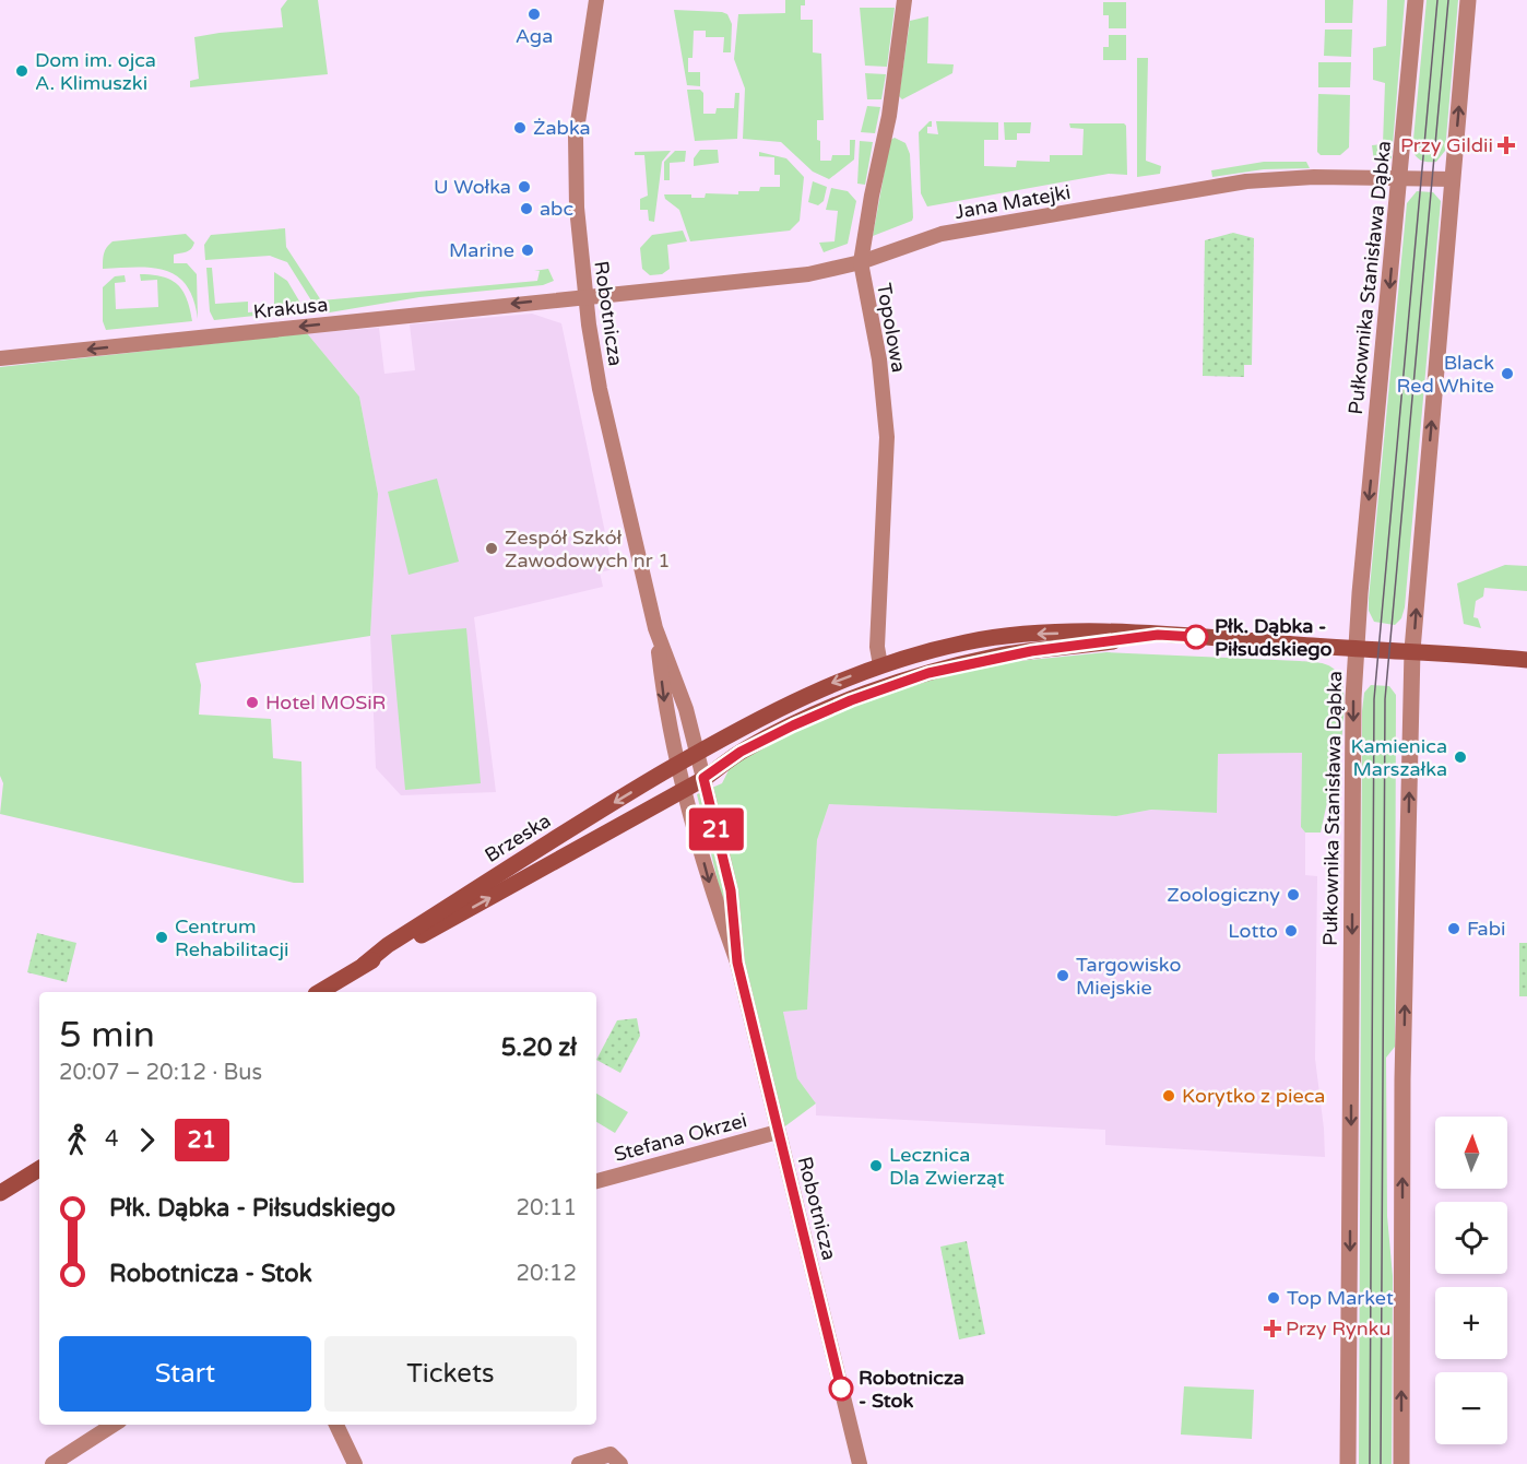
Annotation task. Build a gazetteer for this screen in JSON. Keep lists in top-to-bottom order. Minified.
{"streets":{"main road":["Brzeska"],"street":["Jana Matejki","Pułkownika Stanisława Dąbka","Krakusa","Robotnicza","Topolowa","Stefana Okrzei"]},"crossings":[["Jana Matejki","Pułkownika Stanisława Dąbka"],["Jana Matejki","Krakusa"],["Jana Matejki","Robotnicza"],["Jana Matejki","Topolowa"],["Krakusa","Robotnicza"],["Robotnicza","Brzeska"],["Robotnicza","Stefana Okrzei"],["Topolowa","Brzeska"]],"one_way":["Krakusa"],"places":{"other":["Aga","Dom im. ojca A. Klimuszki","Żabka","U Wołka","abc","Marine","Black Red White","Zespół Szkół Zawodowych nr 1","Płk. Dąbka - Piłsudskiego","Hotel MOSiR","Kamienica Marszałka","Zoologiczny","Fabi","Lotto","Centrum Rehabilitacji","Targowisko Miejskie","Korytko z pieca","Lecznica Dla Zwierząt","Top Market","Robotnicza - Stok"],"health":["Przy Gildii","Przy Rynku"]},"lines":["bus line 21"],"north":"top","page":{"on_map":"21","heading":["5 min","20:07 – 20:12 · Bus","5.20 zł"],"legs":["4","21"],"map_buttons":["+","−"],"list":[{"name":"Płk. Dąbka - Piłsudskiego","value":"20:11"},{"name":"Robotnicza - Stok","value":"20:12"}],"buttons":["Start","Tickets"]}}
